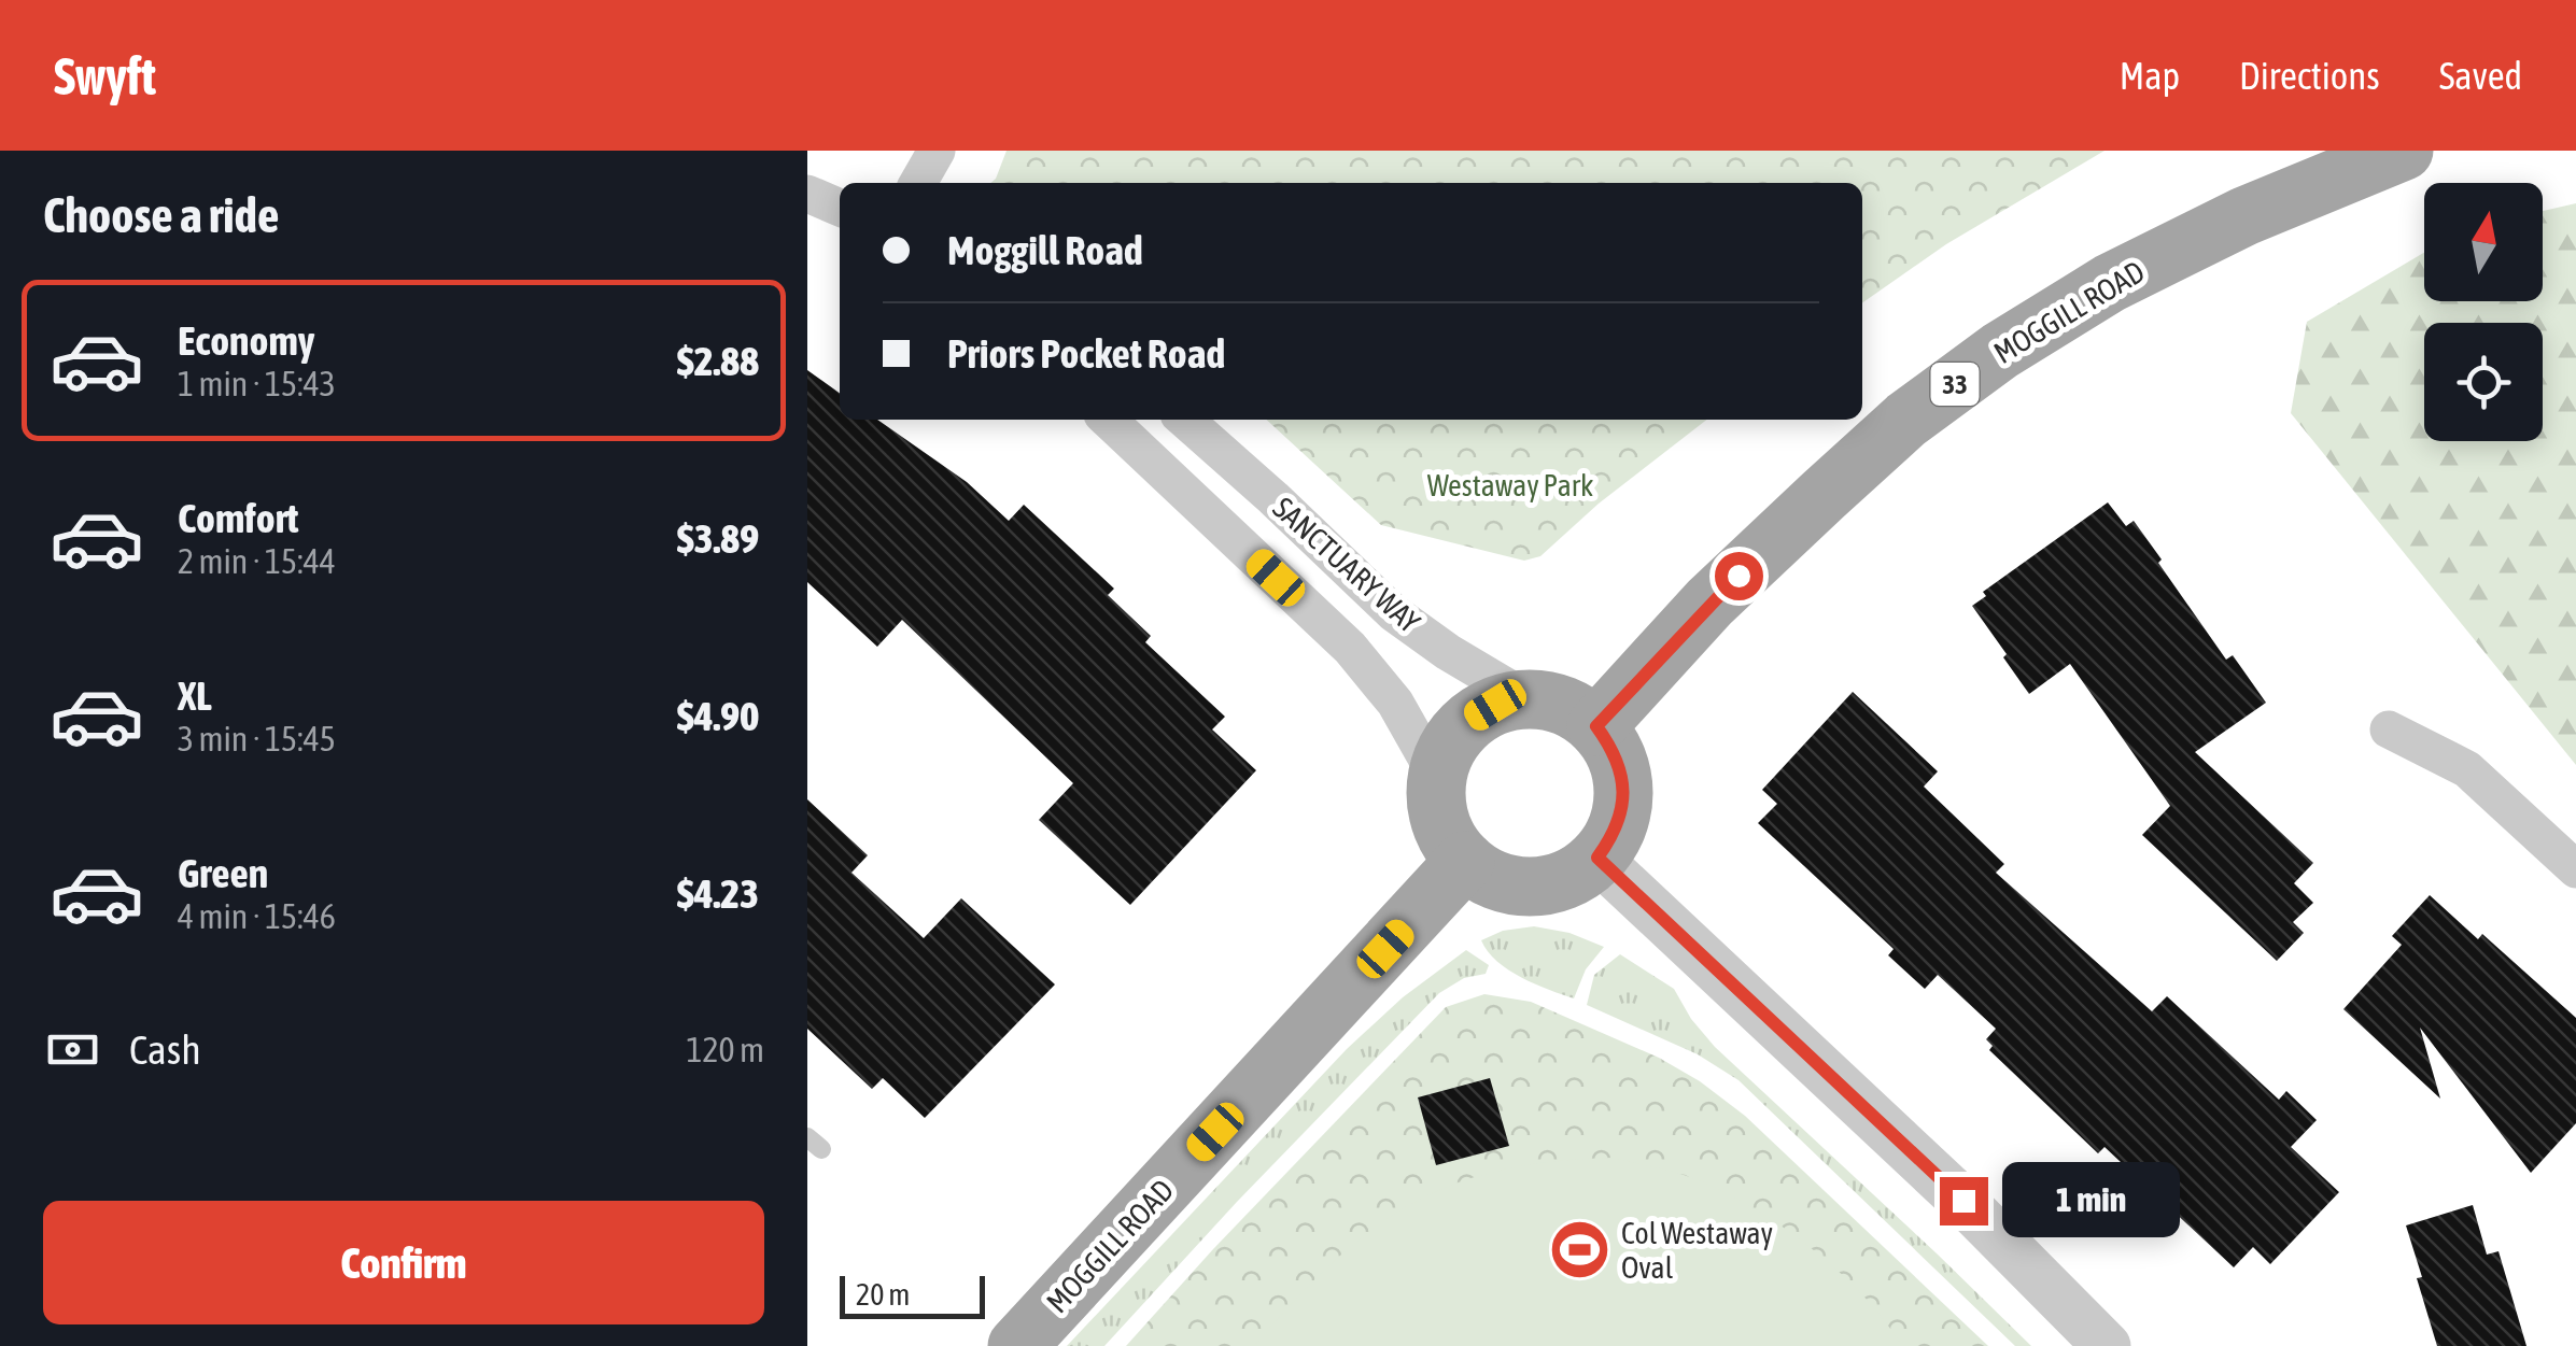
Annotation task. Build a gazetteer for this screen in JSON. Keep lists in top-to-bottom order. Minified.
{"streets":{"main road":["MOGGILL ROAD","33"],"street":["SANCTUARY WAY"]},"crossings":[["MOGGILL ROAD","SANCTUARY WAY"]],"parks":["Westaway Park"],"places":{"sports":["Col Westaway Oval"]},"scale_bar":"20 m","north":"top","page":{"header":"Swyft","nav":["Map","Directions","Saved"],"heading":"Choose a ride","banner":["Moggill Road","Priors Pocket Road"],"list":[{"name":"Economy","note":"1 min · 15:43","value":"$2.88"},{"name":"Comfort","note":"2 min · 15:44","value":"$3.89"},{"name":"XL","note":"3 min · 15:45","value":"$4.90"},{"name":"Green","note":"4 min · 15:46","value":"$4.23"}],"pay":["Cash","120 m"],"bubble":"1 min","buttons":"Confirm","scale":"20 m"}}
